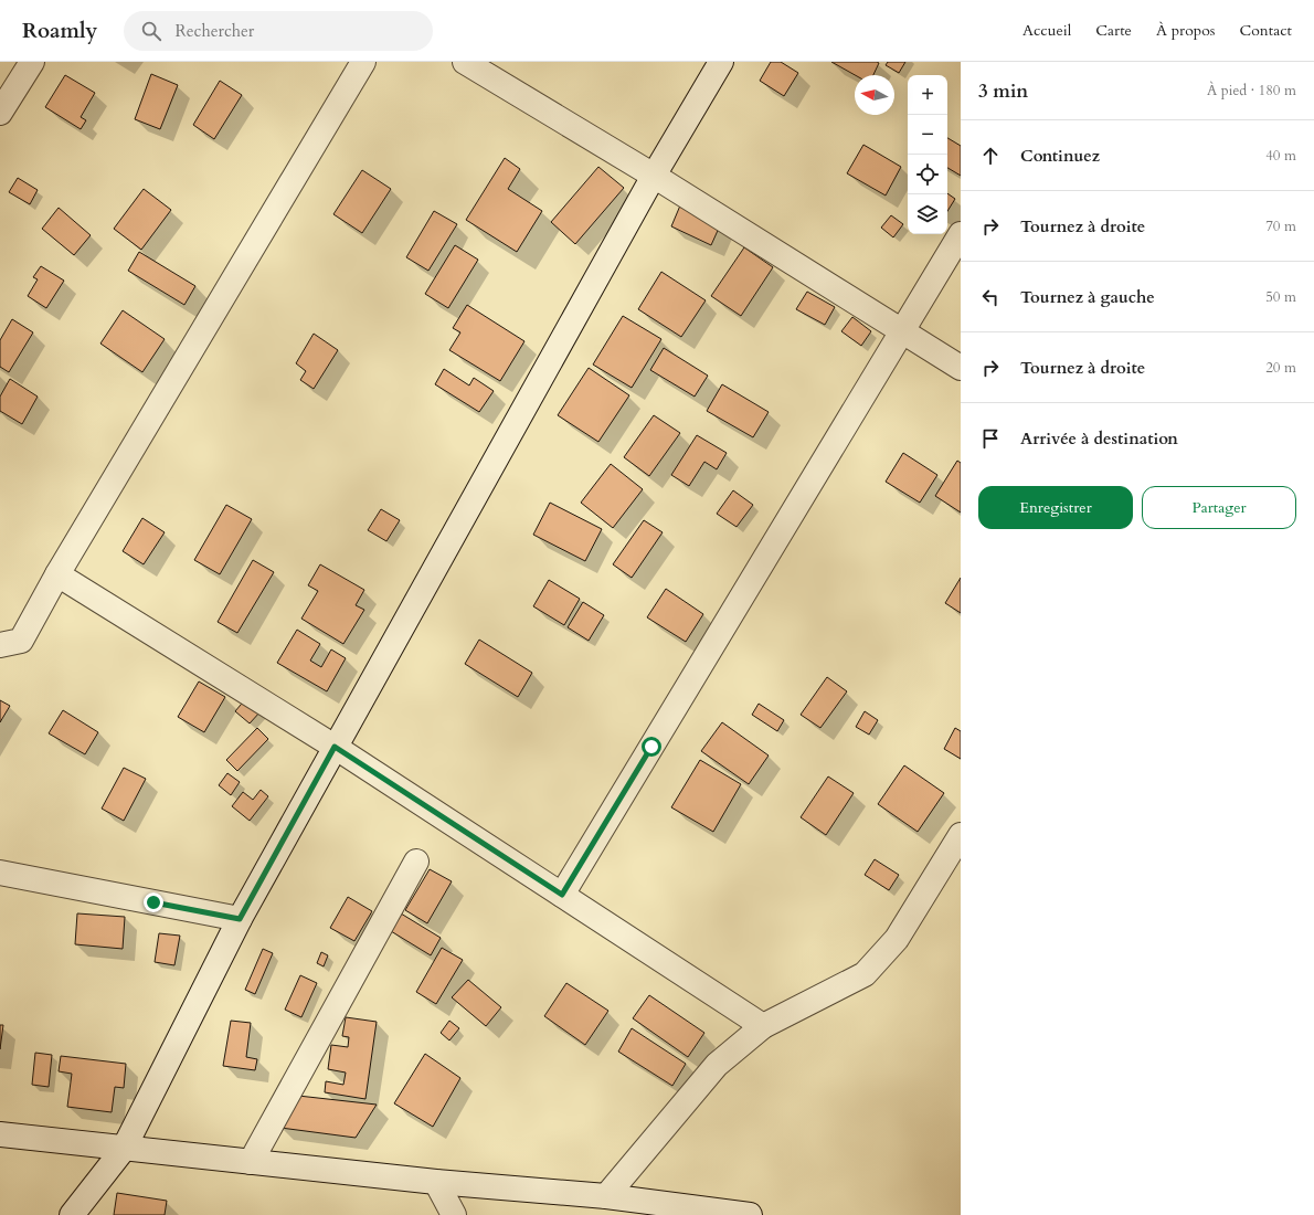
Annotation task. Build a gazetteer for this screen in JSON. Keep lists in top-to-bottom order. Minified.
{"north":"left","page":{"header":"Roamly","search":"Rechercher","nav":["Accueil","Carte","À propos","Contact"],"heading":["3 min","À pied · 180 m"],"map_buttons":["+","−"],"list":[["Continuez","40 m"],["Tournez à droite","70 m"],["Tournez à gauche","50 m"],["Tournez à droite","20 m"],"Arrivée à destination"],"buttons":["Enregistrer","Partager"]}}
